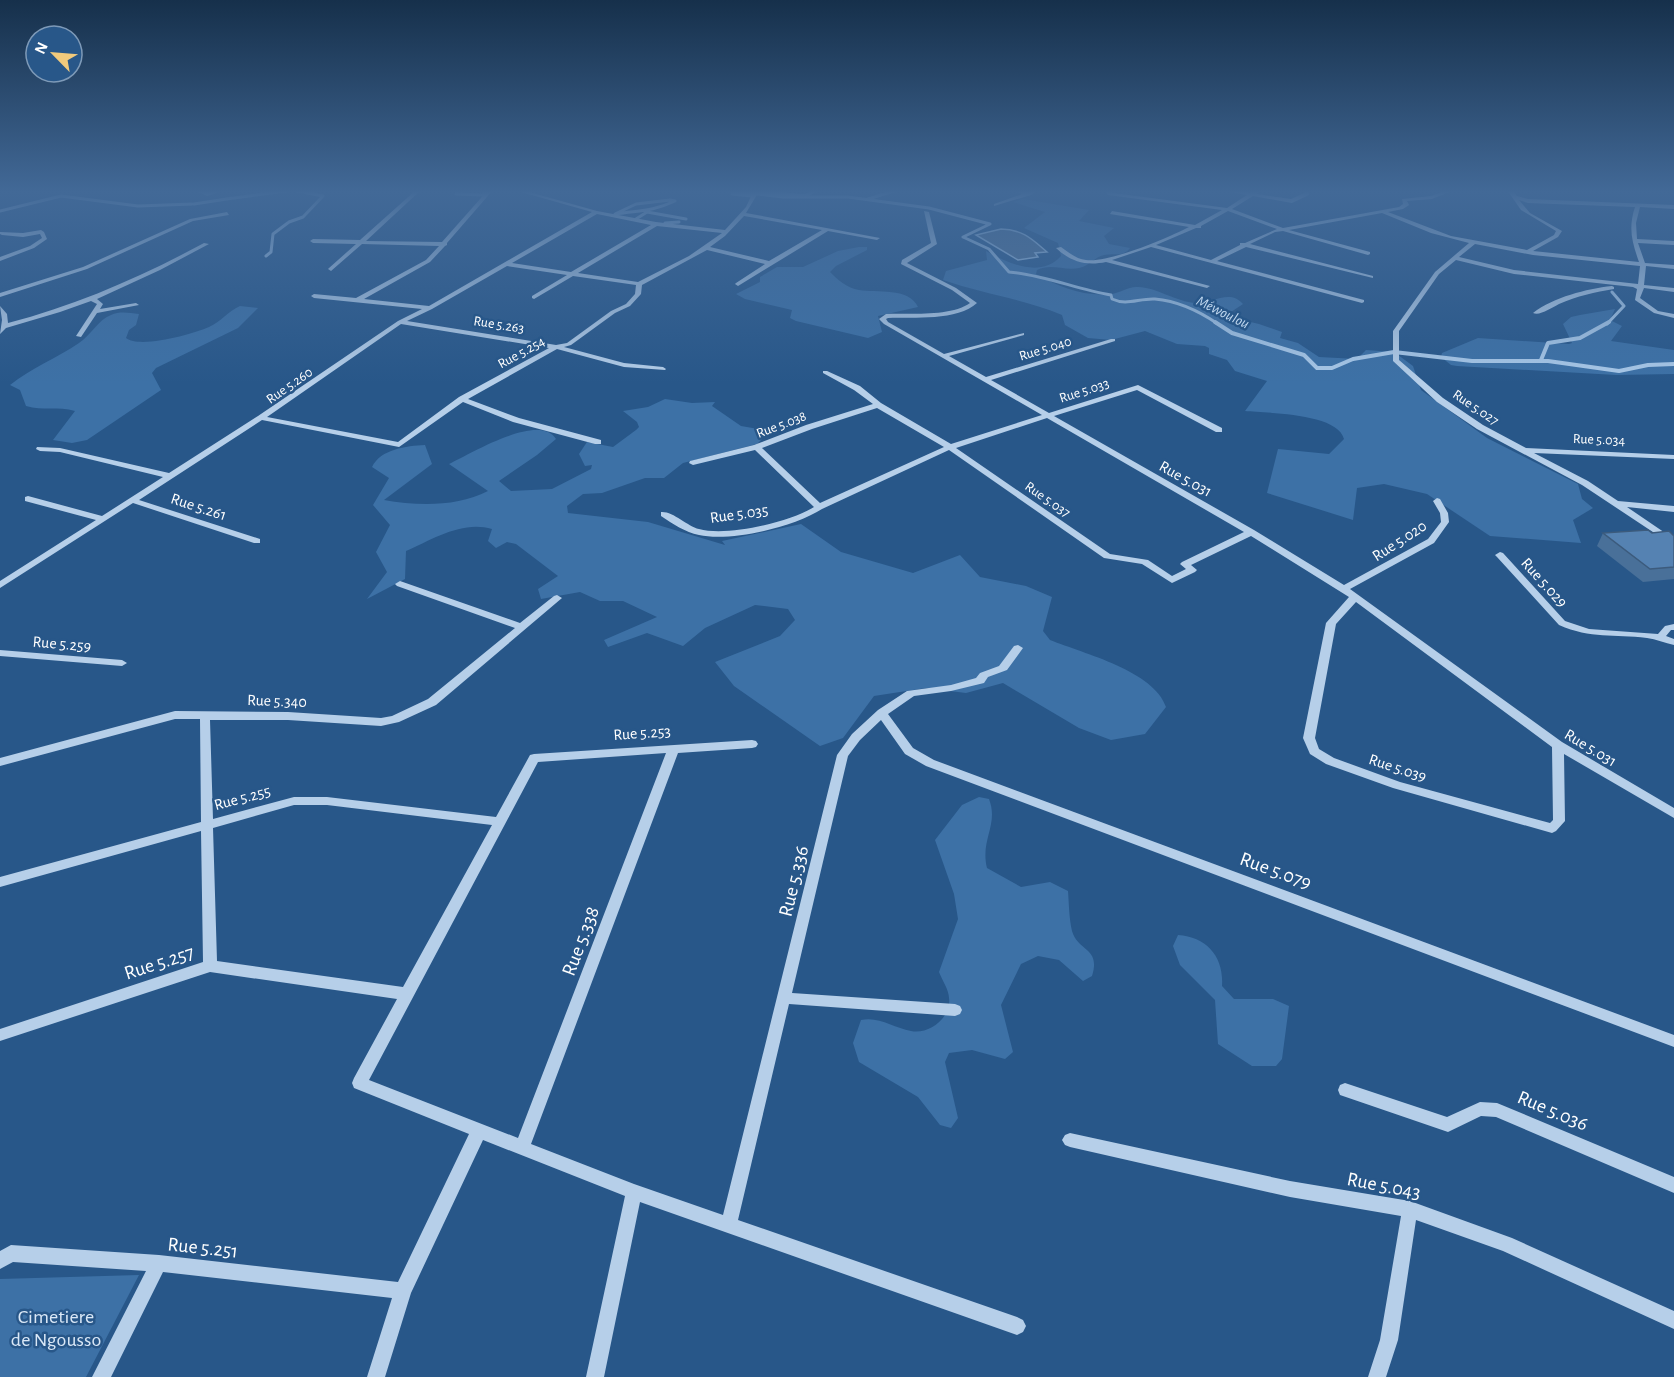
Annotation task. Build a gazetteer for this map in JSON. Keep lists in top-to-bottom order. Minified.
{"streets":{"street":["Rue 5.263","Rue 5.040","Rue 5.254","Rue 5.260","Rue 5.033","Rue 5.027","Rue 5.038","Rue 5.034","Rue 5.031","Rue 5.037","Rue 5.261","Rue 5.035","Rue 5.020","Rue 5.029","Rue 5.259","Rue 5.340","Rue 5.253","Rue 5.039","Rue 5.255","Rue 5.079","Rue 5.336","Rue 5.338","Rue 5.257","Rue 5.036","Rue 5.043","Rue 5.251"]},"crossings":[["Rue 5.263","Rue 5.254"],["Rue 5.263","Rue 5.260"],["Rue 5.040","Rue 5.031"],["Rue 5.254","Rue 5.260"],["Rue 5.260","Rue 5.261"],["Rue 5.033","Rue 5.031"],["Rue 5.033","Rue 5.037"],["Rue 5.033","Rue 5.035"],["Rue 5.027","Rue 5.034"],["Rue 5.038","Rue 5.037"],["Rue 5.031","Rue 5.037"],["Rue 5.031","Rue 5.020"],["Rue 5.031","Rue 5.039"],["Rue 5.037","Rue 5.035"],["Rue 5.253","Rue 5.255"],["Rue 5.253","Rue 5.338"],["Rue 5.079","Rue 5.336"]],"water":["Méwoulou"],"parks":["Cimetiere de Ngousso"],"north":"top left"}
